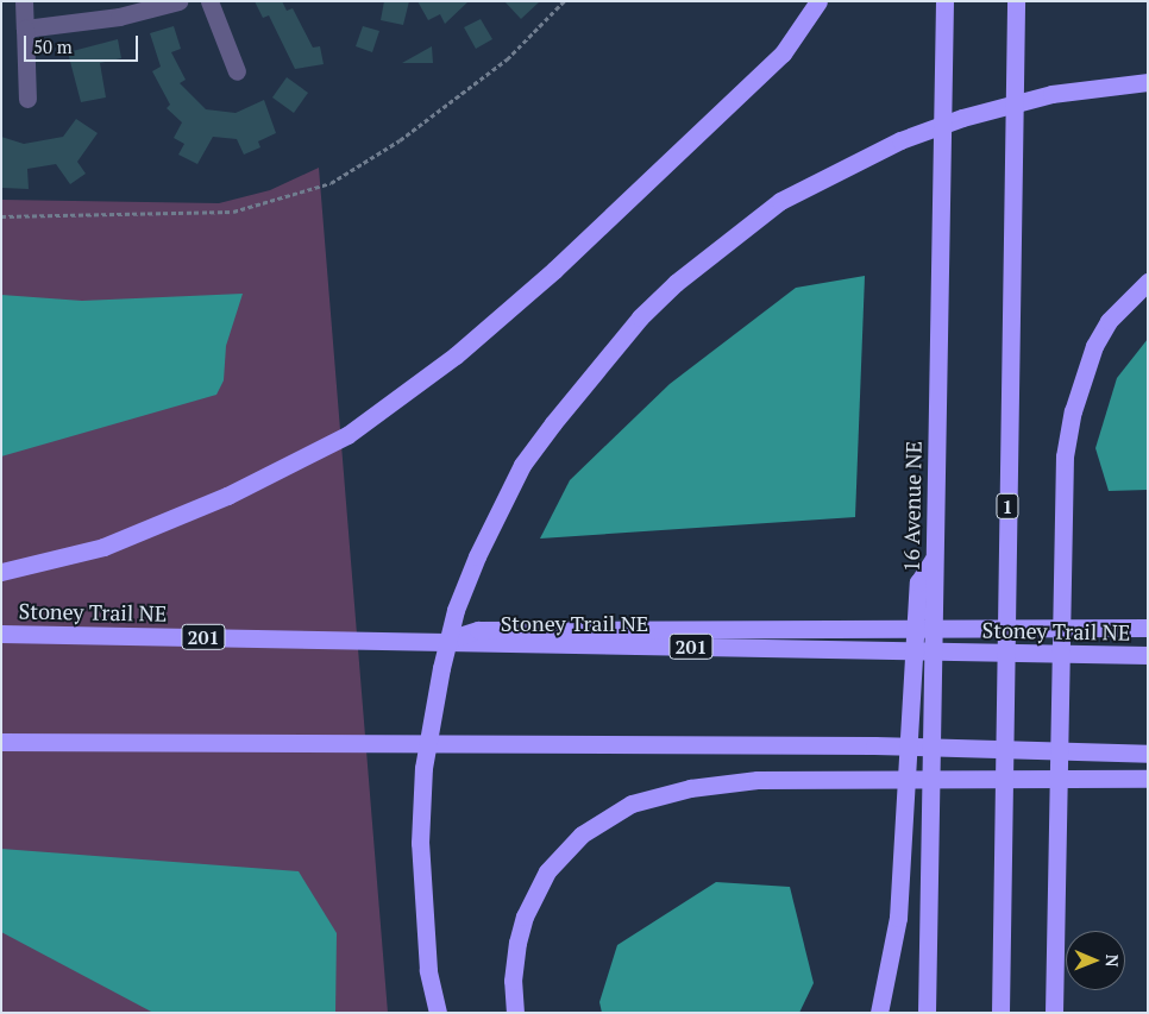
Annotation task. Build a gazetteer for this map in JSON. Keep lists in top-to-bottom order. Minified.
{"streets":{"highway":["16 Avenue NE","1","Stoney Trail NE","201"]},"scale_bar":"50 m","north":"right"}
